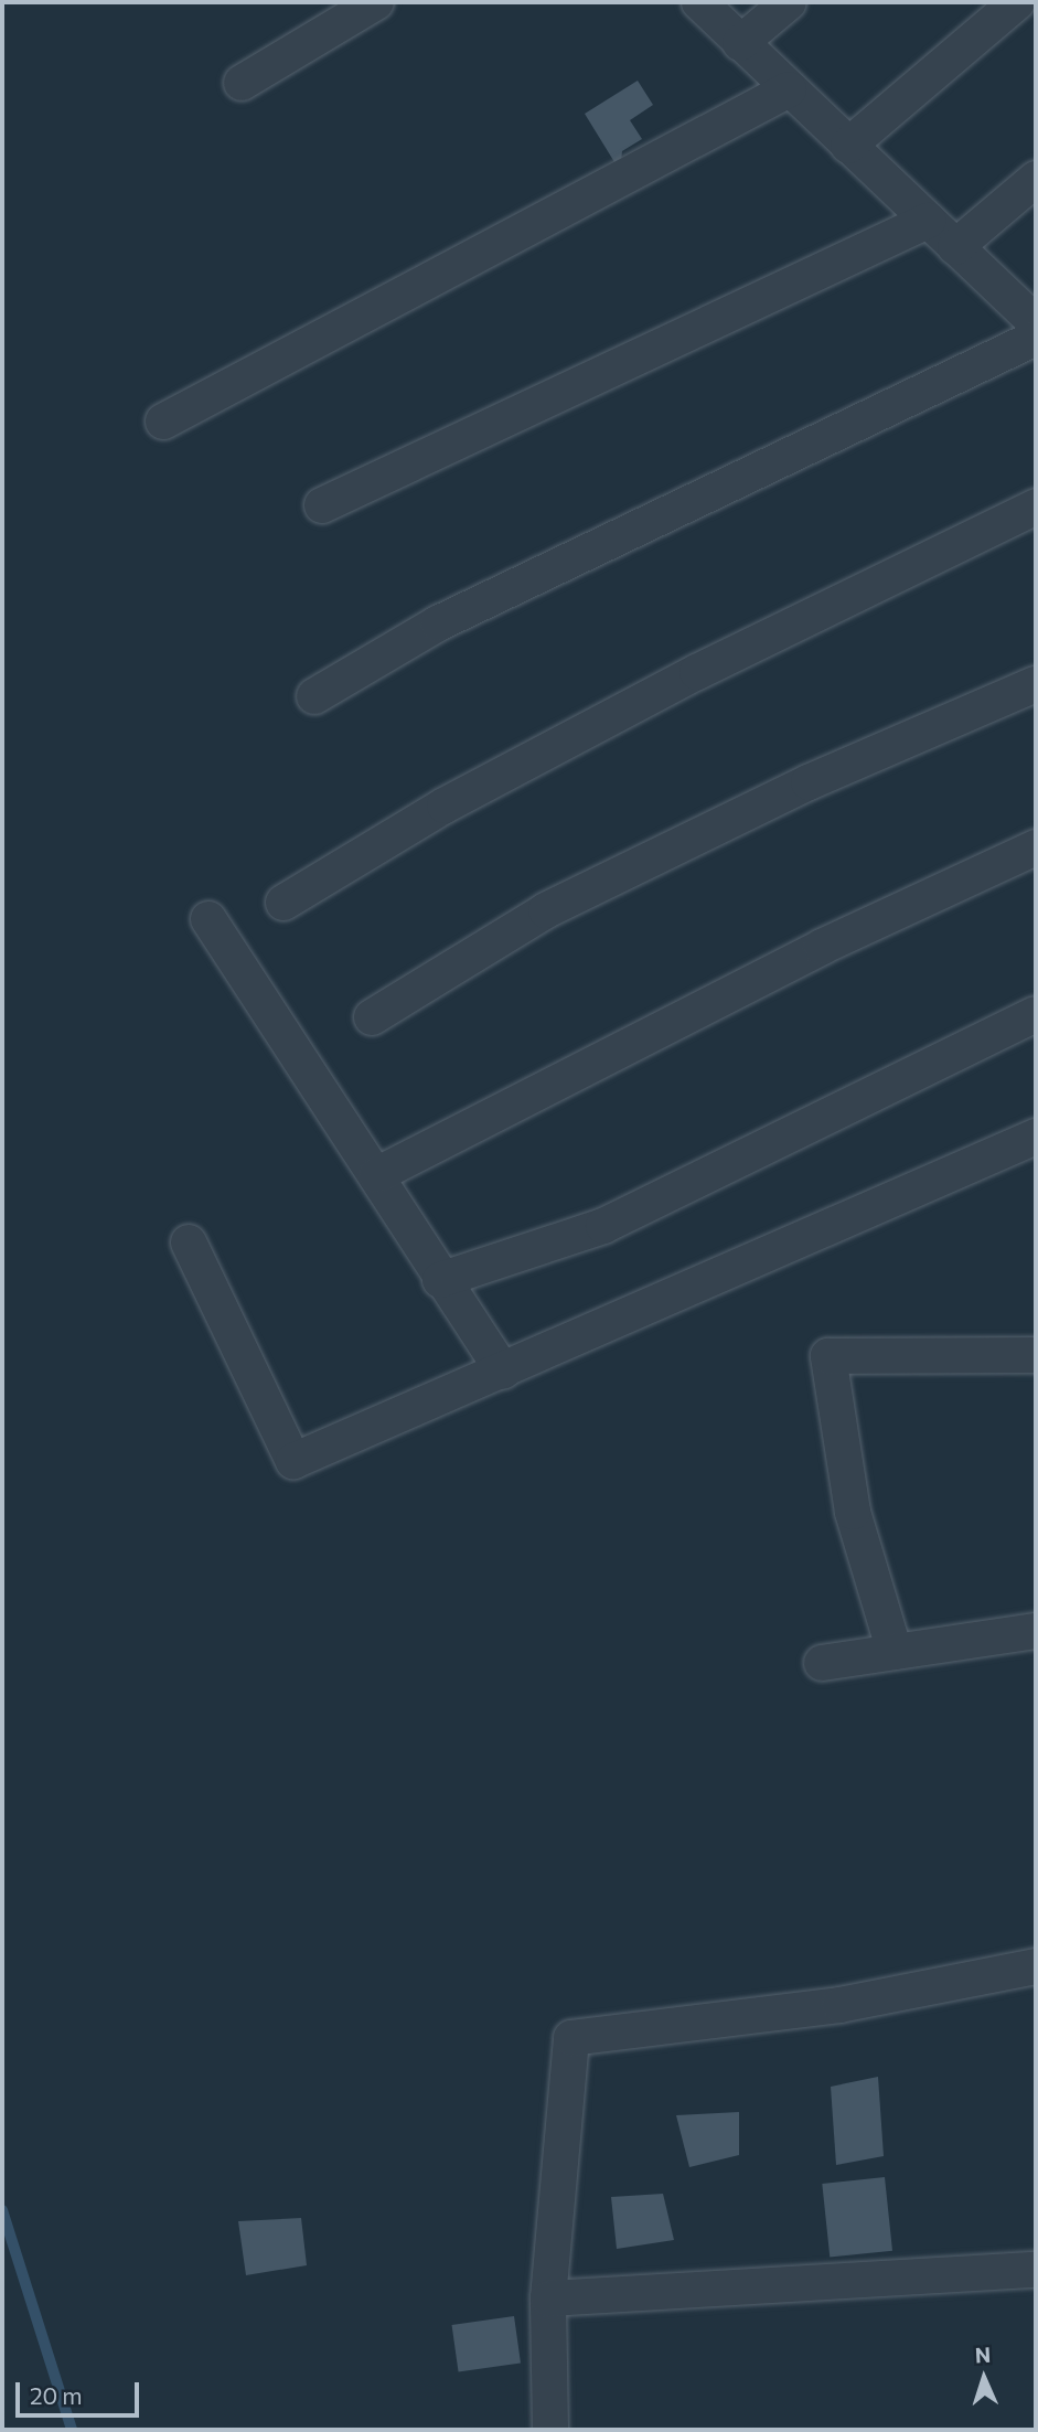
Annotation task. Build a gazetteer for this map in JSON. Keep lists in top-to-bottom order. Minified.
{"scale_bar":"20 m","north":"top"}
